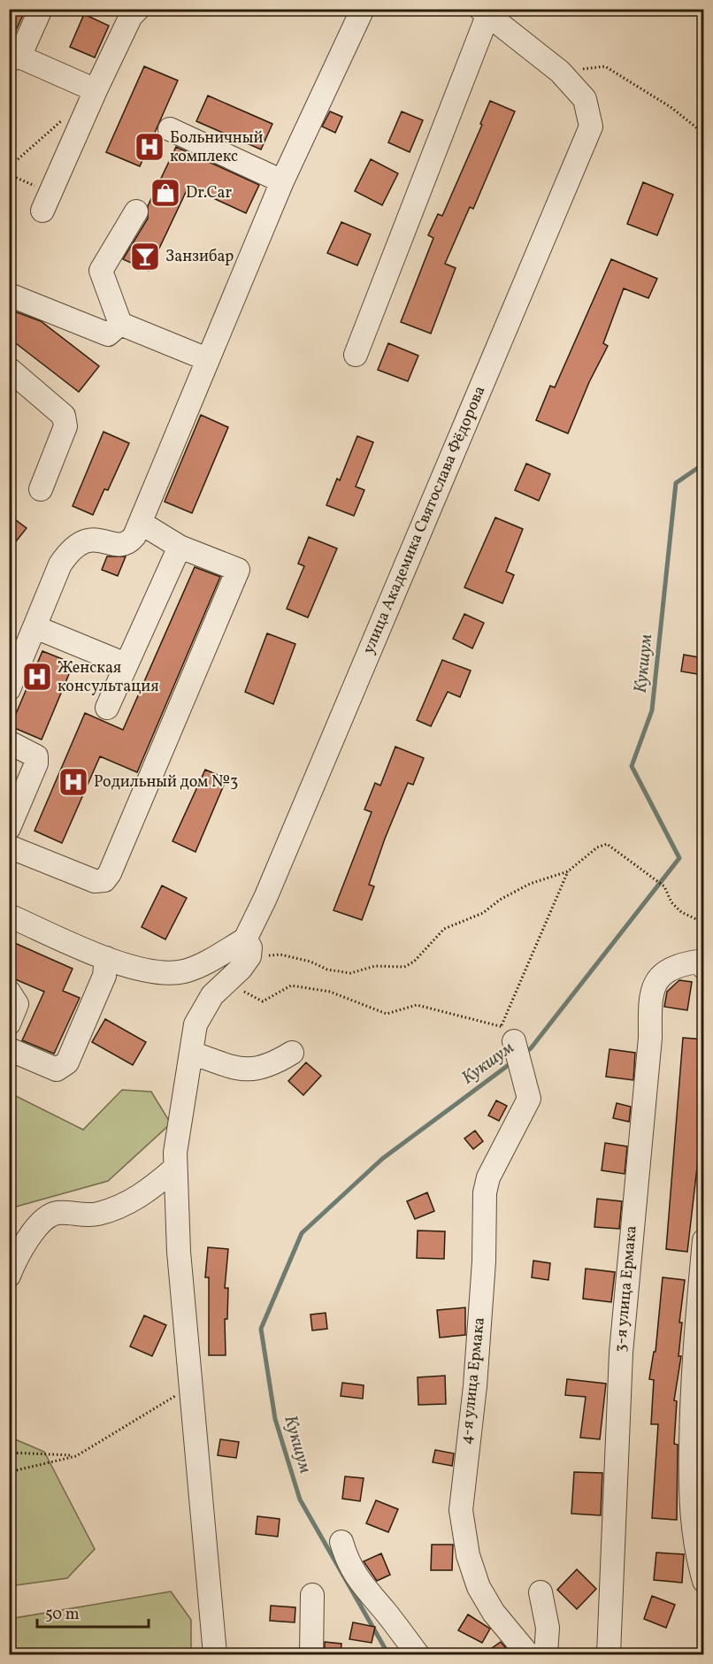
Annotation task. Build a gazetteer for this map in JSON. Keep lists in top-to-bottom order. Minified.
{"streets":{"street":["улица Академика Святослава Фёдорова","3-я улица Ермака","4-я улица Ермака"]},"water":["Кукшум"],"places":{"hospital":["Больничный комплекс","Женская консультация","Родильный дом №3"],"shop":["Dr.Car"],"bar":["Занзибар"]},"scale_bar":"50 m"}
